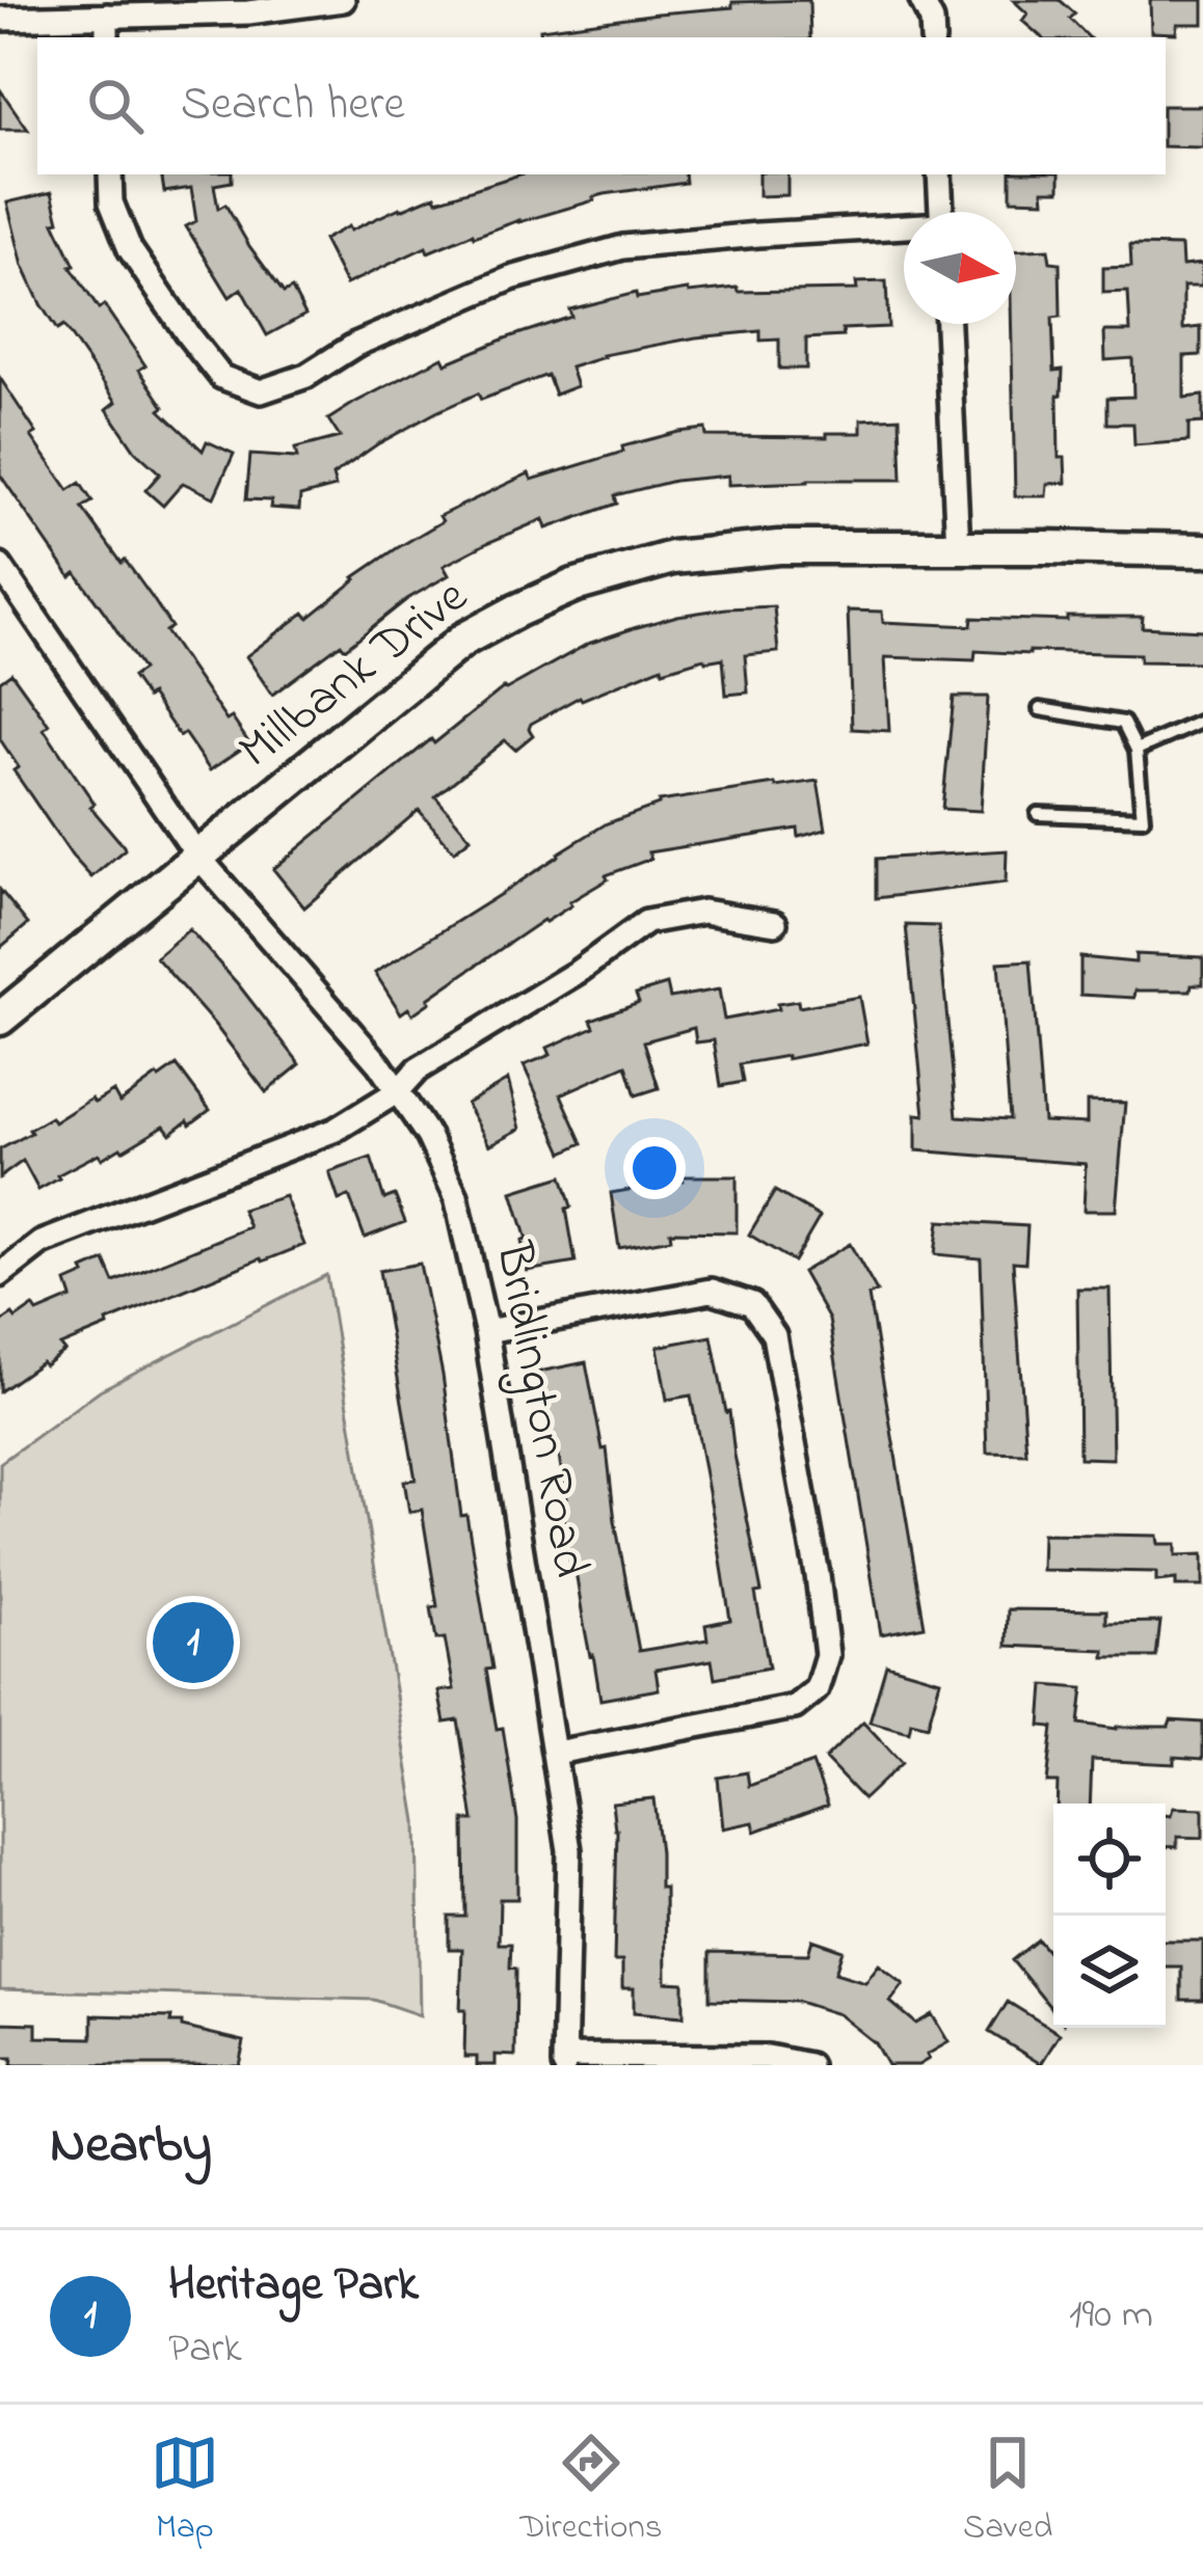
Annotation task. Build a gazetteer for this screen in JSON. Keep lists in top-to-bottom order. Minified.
{"streets":{"street":["Millbank Drive","Bridlington Road"]},"crossings":[["Millbank Drive","Bridlington Road"]],"north":"right","page":{"search":"Search here","pins":"1","heading":"Nearby","list":[{"mark":"1","name":"Heritage Park","note":"Park","value":"190 m"}],"nav":["Map","Directions","Saved"]}}
